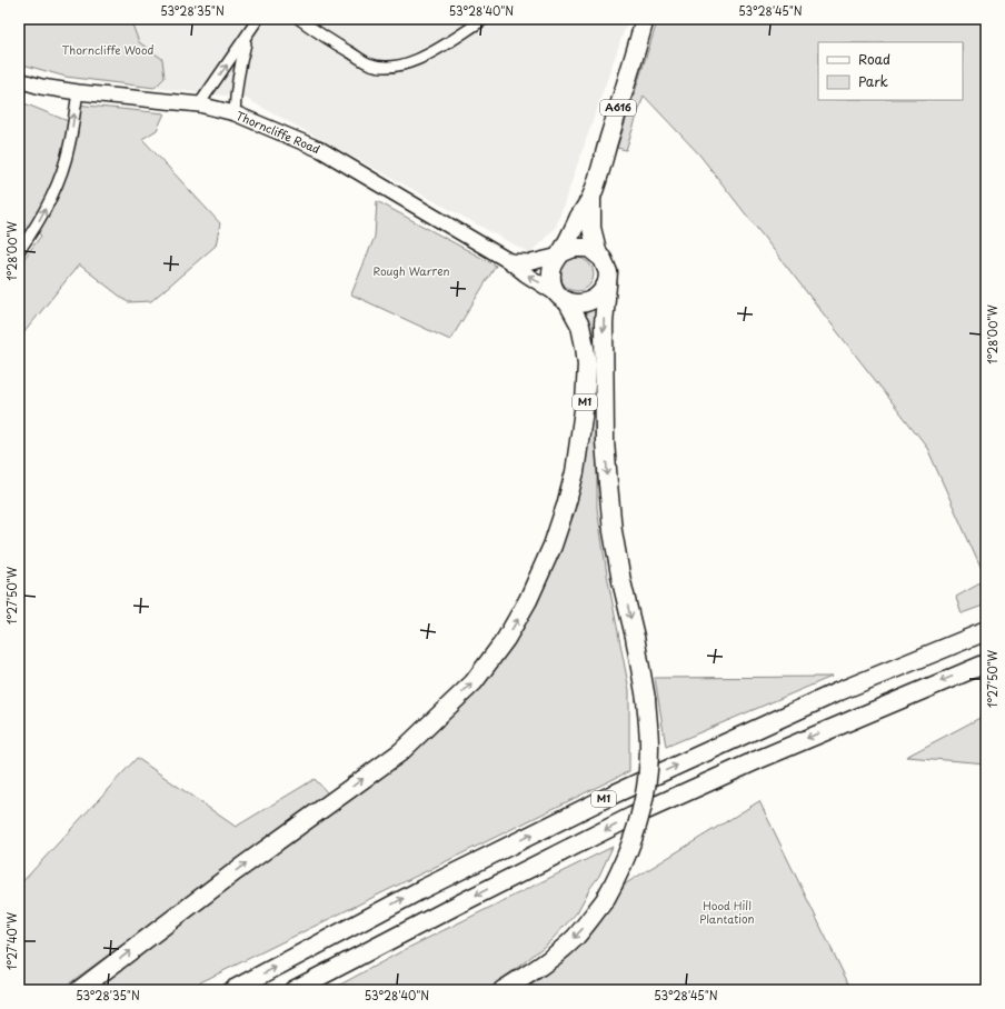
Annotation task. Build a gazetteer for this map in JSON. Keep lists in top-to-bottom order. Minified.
{"streets":{"highway":["A616","M1"],"street":["Thorncliffe Road"]},"crossings":[["A616","Thorncliffe Road"],["A616","M1"],["Thorncliffe Road","M1"]],"parks":["Thorncliffe Wood","Rough Warren","Hood Hill Plantation"],"legend":["Road","Park"],"coordinates":["53°28'35\"N","53°28'40\"N","53°28'45\"N","1°28'00\"W","1°27'50\"W","1°27'40\"W"]}
